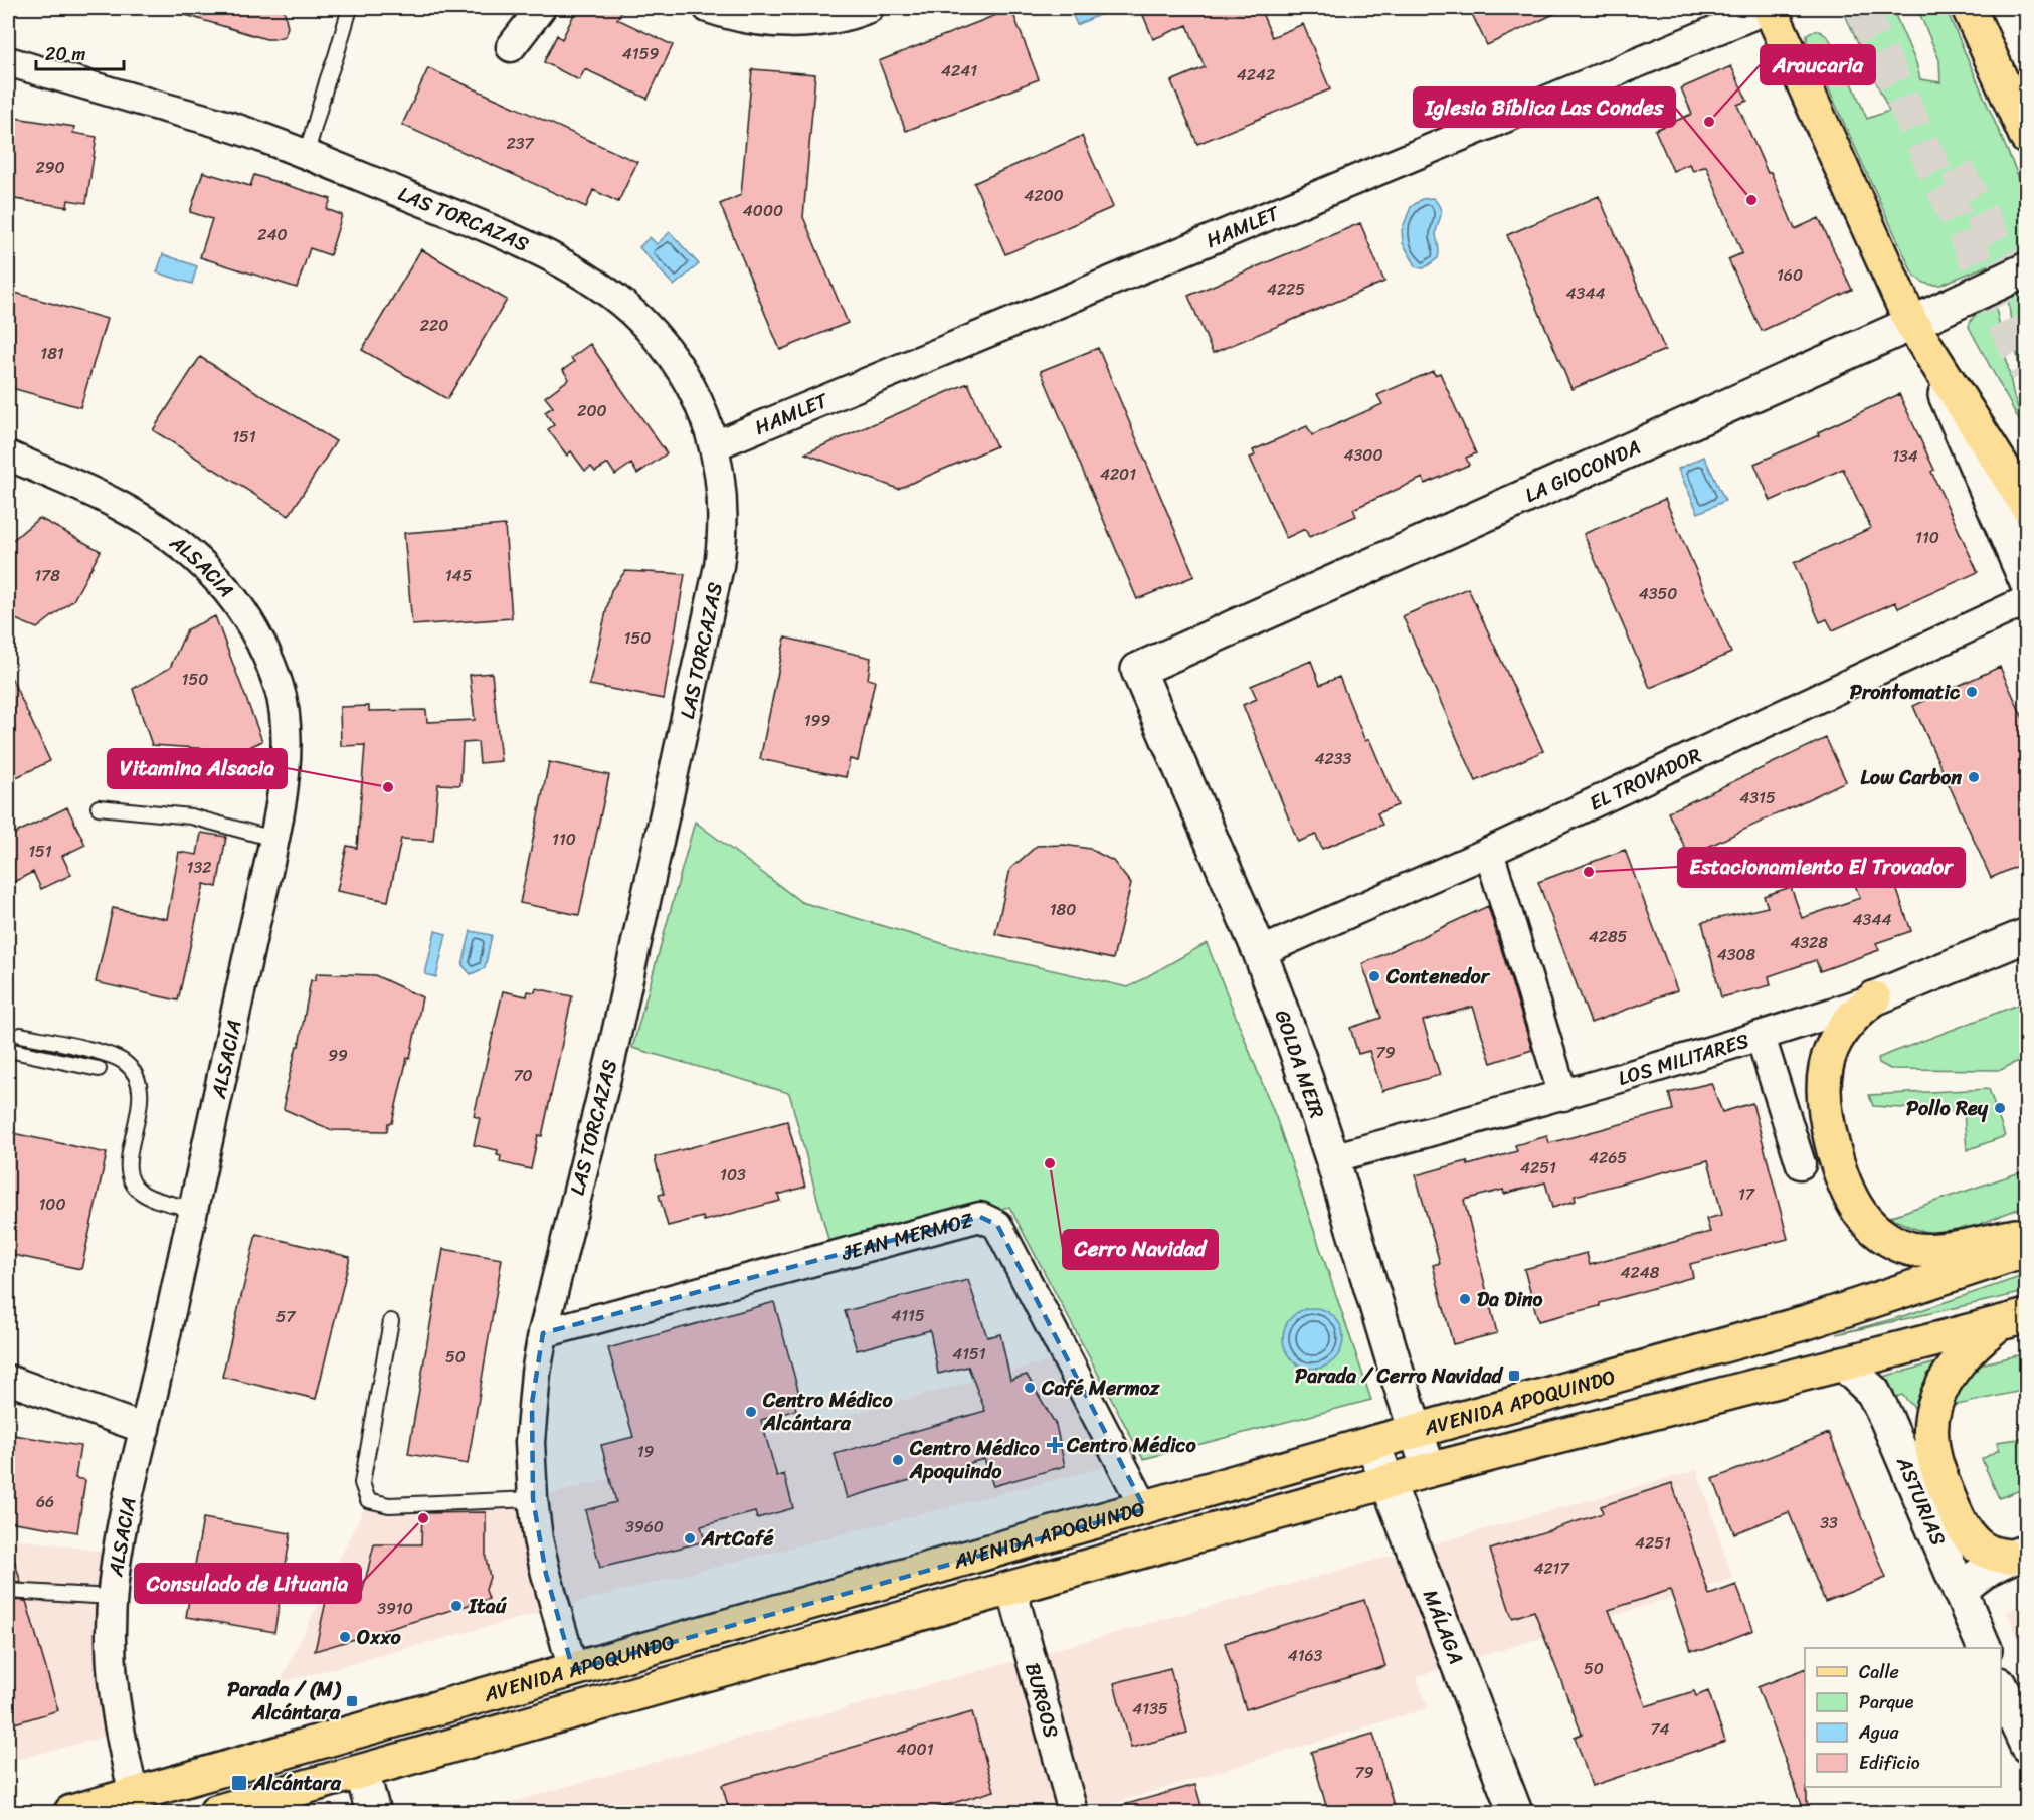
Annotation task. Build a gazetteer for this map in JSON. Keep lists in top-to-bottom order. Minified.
{"streets":{"main road":["AVENIDA APOQUINDO"],"street":["LAS TORCAZAS","HAMLET","LA GIOCONDA","ALSACIA","EL TROVADOR","LOS MILITARES","GOLDA MEIR","JEAN MERMOZ","ASTURIAS","MÁLAGA","BURGOS"]},"crossings":[["LAS TORCAZAS","HAMLET"],["LAS TORCAZAS","JEAN MERMOZ"],["LAS TORCAZAS","AVENIDA APOQUINDO"],["LA GIOCONDA","GOLDA MEIR"],["ALSACIA","AVENIDA APOQUINDO"],["EL TROVADOR","GOLDA MEIR"],["LOS MILITARES","GOLDA MEIR"],["GOLDA MEIR","AVENIDA APOQUINDO"],["JEAN MERMOZ","AVENIDA APOQUINDO"],["AVENIDA APOQUINDO","ASTURIAS"],["AVENIDA APOQUINDO","MÁLAGA"],["AVENIDA APOQUINDO","BURGOS"]],"places":{"other":["Araucaria","Iglesia Bíblica Las Condes","Prontomatic","Low Carbon","Vitamina Alsacia","Estacionamiento El Trovador","Contenedor","Pollo Rey","Cerro Navidad","Da Dino","Café Mermoz","Centro Médico Alcántara","Centro Médico Apoquindo","Consulado de Lituania","ArtCafé","Itaú","Oxxo"],"transit":["Parada / Cerro Navidad","Parada / (M) Alcántara","Alcántara"],"health":["Centro Médico"]},"house_numbers":["4159","4241","4242","237","290","4200","4000","240","160","4225","4344","220","181","200","151","4300","134","4201","110","178","145","4350","150","150","199","4233","4315","110","151","132","180","4344","4285","4328","4308","79","99","70","4265","4251","103","17","100","4248","4115","57","4151","50","19","66","33","3960","4251","4217","3910","4163","50","4135","74","4001","79"],"legend":["Calle","Parque","Agua","Edificio"],"scale_bar":"20 m"}
